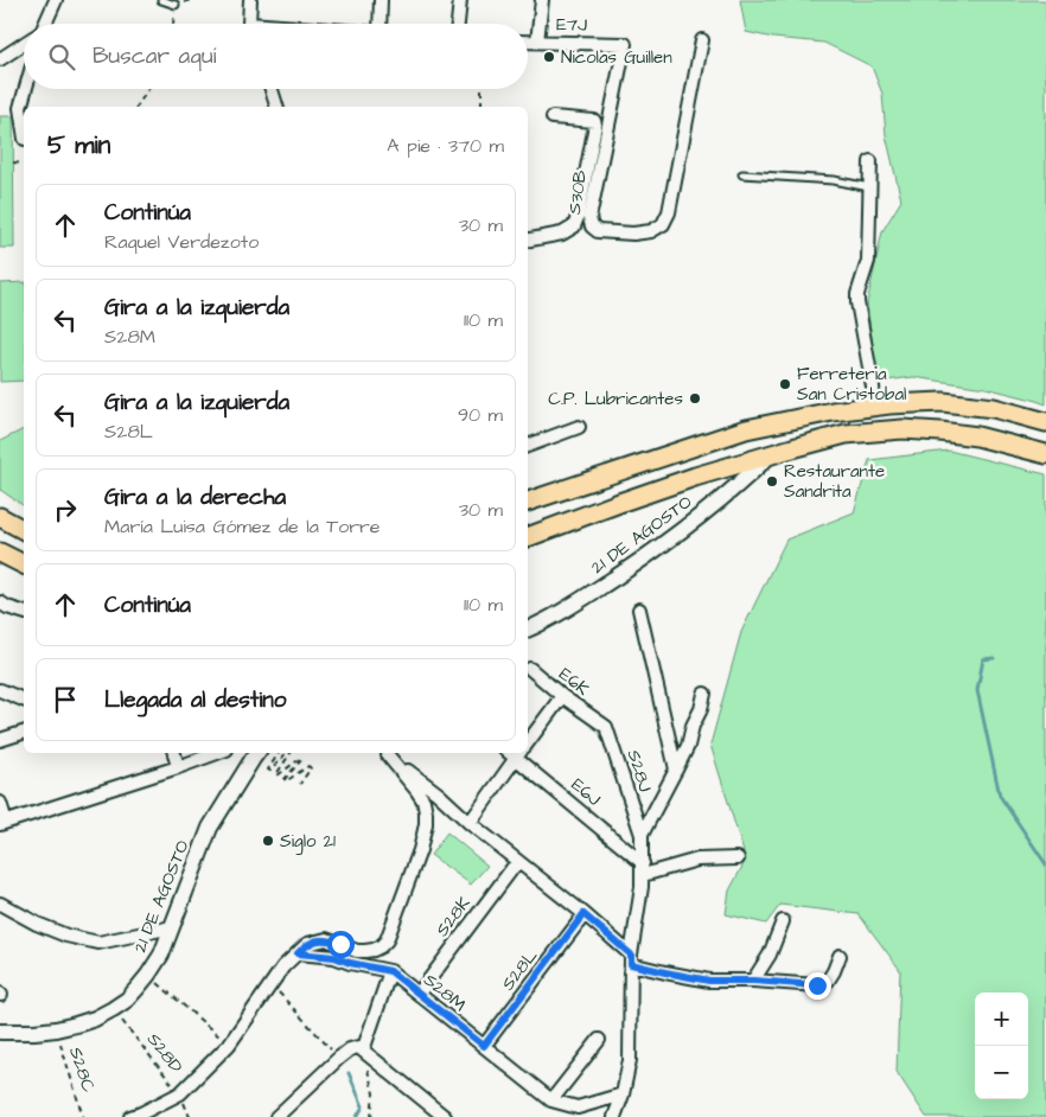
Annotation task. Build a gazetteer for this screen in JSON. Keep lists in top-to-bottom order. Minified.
{"streets":{"street":["E7J","S30B","21 DE AGOSTO","E6K","S28J","E6J","S28K","S28L","S28M"],"path":["S28D","S28C"]},"crossings":[["E7J","S30B"],["21 DE AGOSTO","S28D"],["21 DE AGOSTO","S28C"],["E6K","S28J"],["S28J","E6J"],["S28J","S28M"],["S28K","S28M"],["S28L","S28M"]],"places":["Nicolas Guillen","Ferreteria San Cristobal","C.P. Lubricantes","Restaurante Sandrita","Siglo 21"],"page":{"search":"Buscar aquí","heading":["5 min","A pie · 370 m"],"list":[["Continúa","Raquel Verdezoto","30 m"],["Gira a la izquierda","S28M","110 m"],["Gira a la izquierda","S28L","90 m"],["Gira a la derecha","María Luisa Gómez de la Torre","30 m"],["Continúa","110 m"],"Llegada al destino"],"map_buttons":["+","−"]}}
